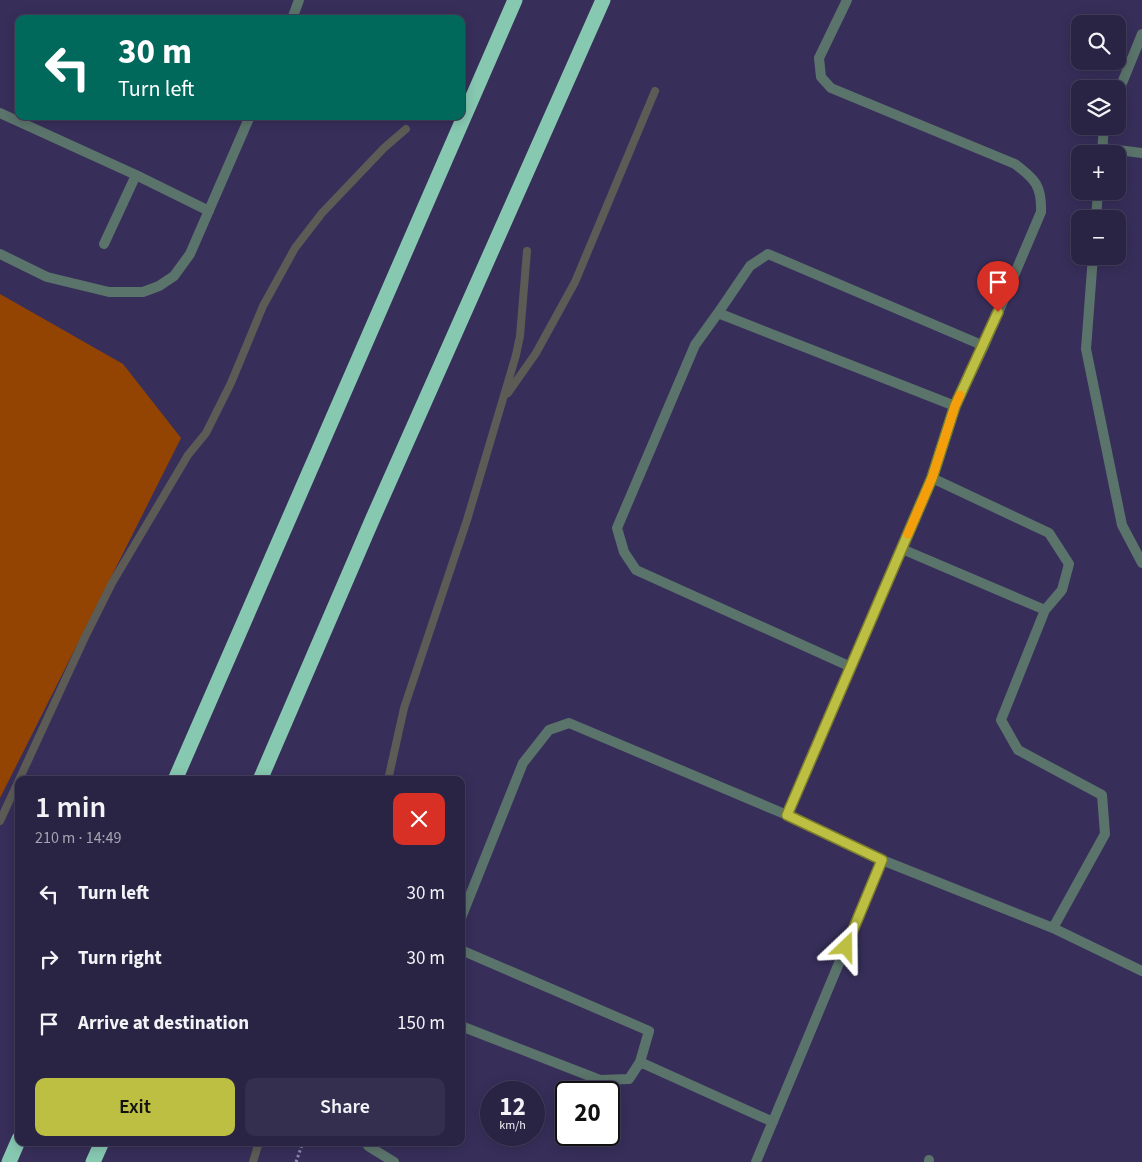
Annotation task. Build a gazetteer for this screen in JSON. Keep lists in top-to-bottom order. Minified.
{"page":{"map_buttons":["+","−"],"turn":["30 m","Turn left"],"heading":["1 min","210 m · 14:49"],"list":[{"name":"Turn left","value":"30 m"},{"name":"Turn right","value":"30 m"},{"name":"Arrive at destination","value":"150 m"}],"buttons":["Exit","Share"],"speed":"12 km/h","limit":"20"}}
